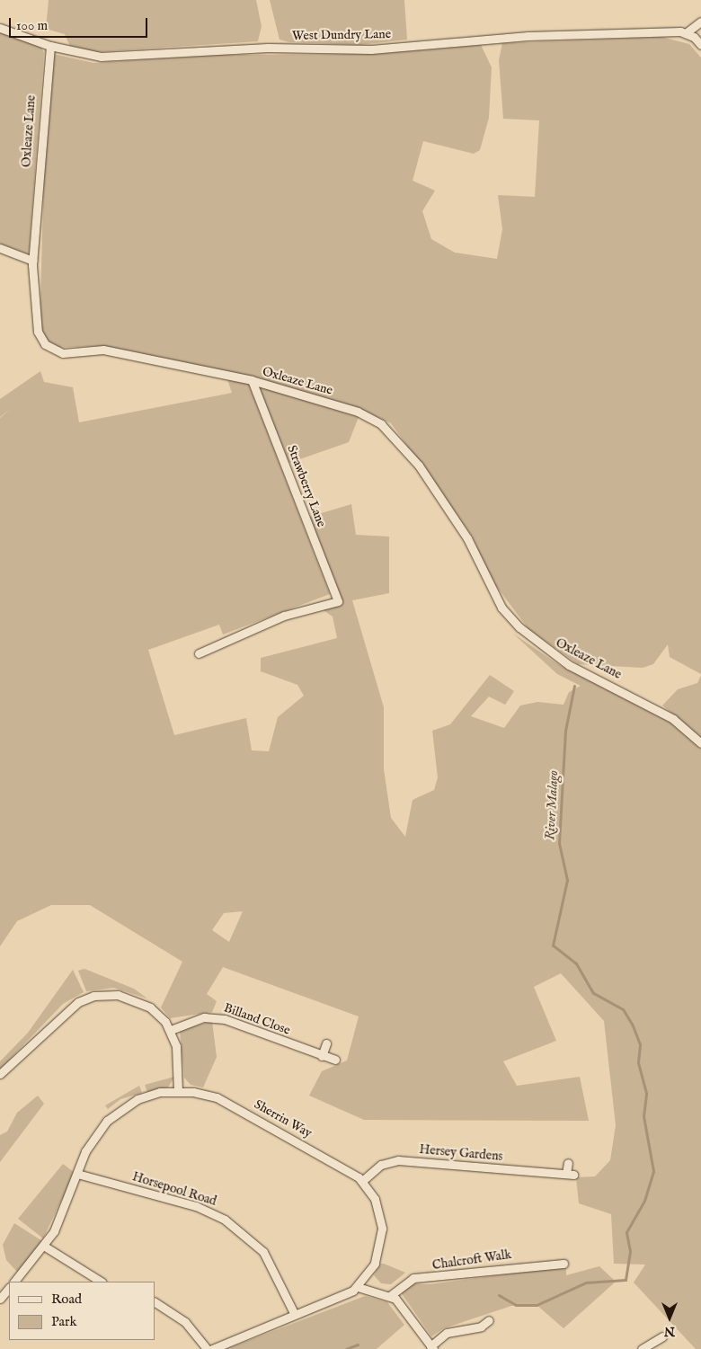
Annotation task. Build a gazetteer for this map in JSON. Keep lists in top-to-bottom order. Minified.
{"streets":{"street":["West Dundry Lane","Oxleaze Lane","Strawberry Lane","Billand Close","Sherrin Way","Hersey Gardens","Horsepool Road","Chalcroft Walk"]},"crossings":[["West Dundry Lane","Oxleaze Lane"],["Oxleaze Lane","Strawberry Lane"],["Sherrin Way","Hersey Gardens"],["Sherrin Way","Horsepool Road"]],"water":["River Malago"],"legend":["Road","Park"],"scale_bar":"100 m","north":"bottom"}
